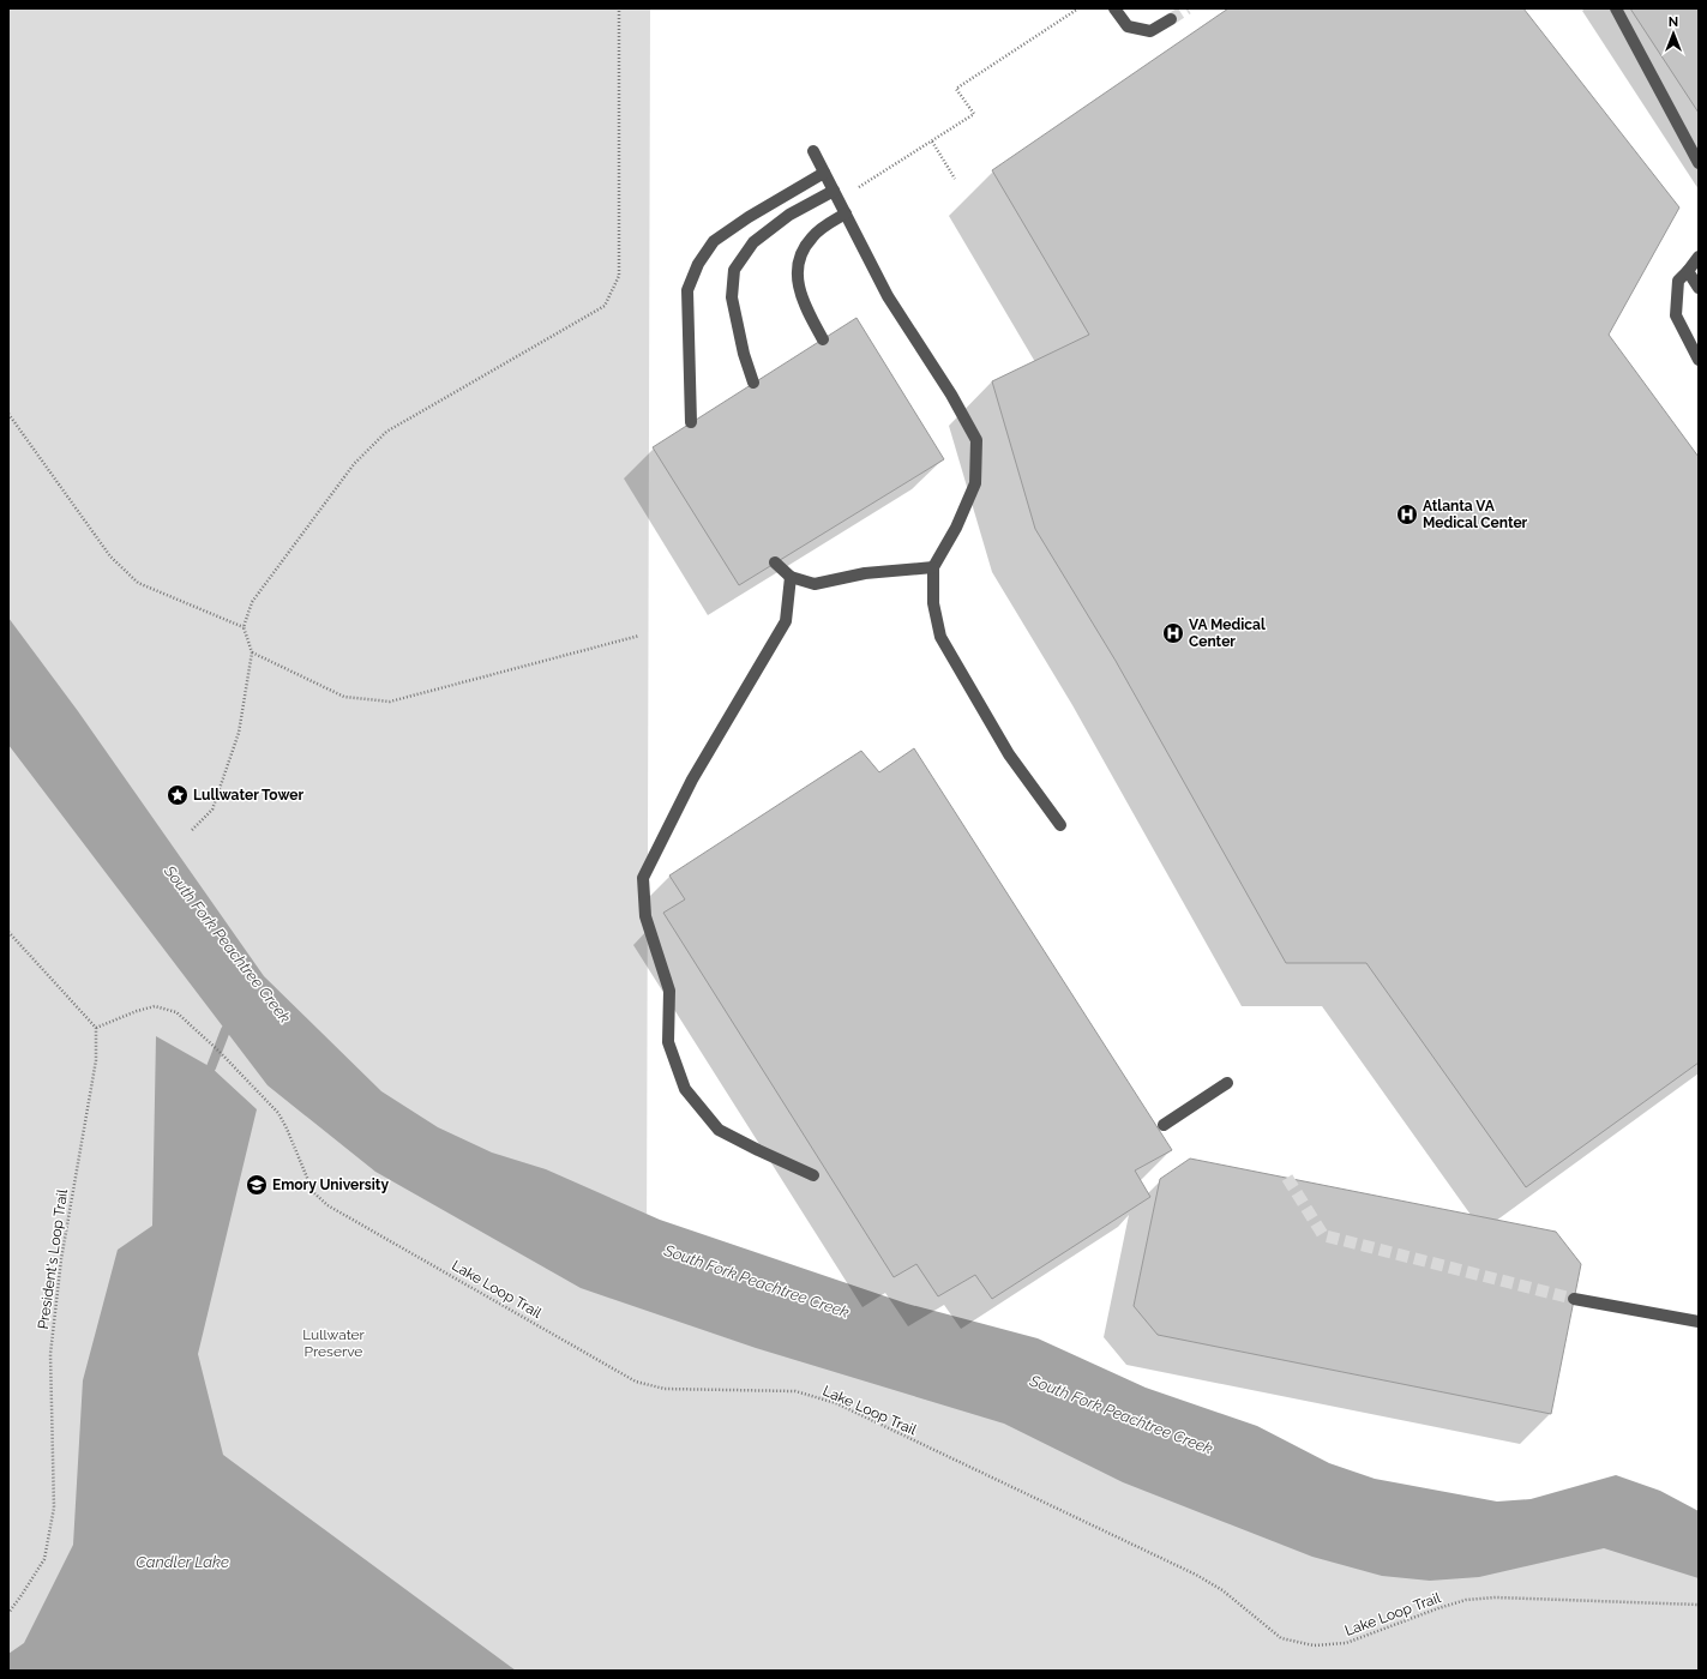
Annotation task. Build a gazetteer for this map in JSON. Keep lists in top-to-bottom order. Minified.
{"streets":{"path":["President's Loop Trail","Lake Loop Trail"]},"crossings":[["President's Loop Trail","Lake Loop Trail"]],"water":["South Fork Peachtree Creek","Candler Lake"],"parks":["Lullwater Preserve"],"places":{"hospital":["Atlanta VA Medical Center","VA Medical Center"],"place":["Lullwater Tower"],"school or university":["Emory University"]},"north":"top"}
